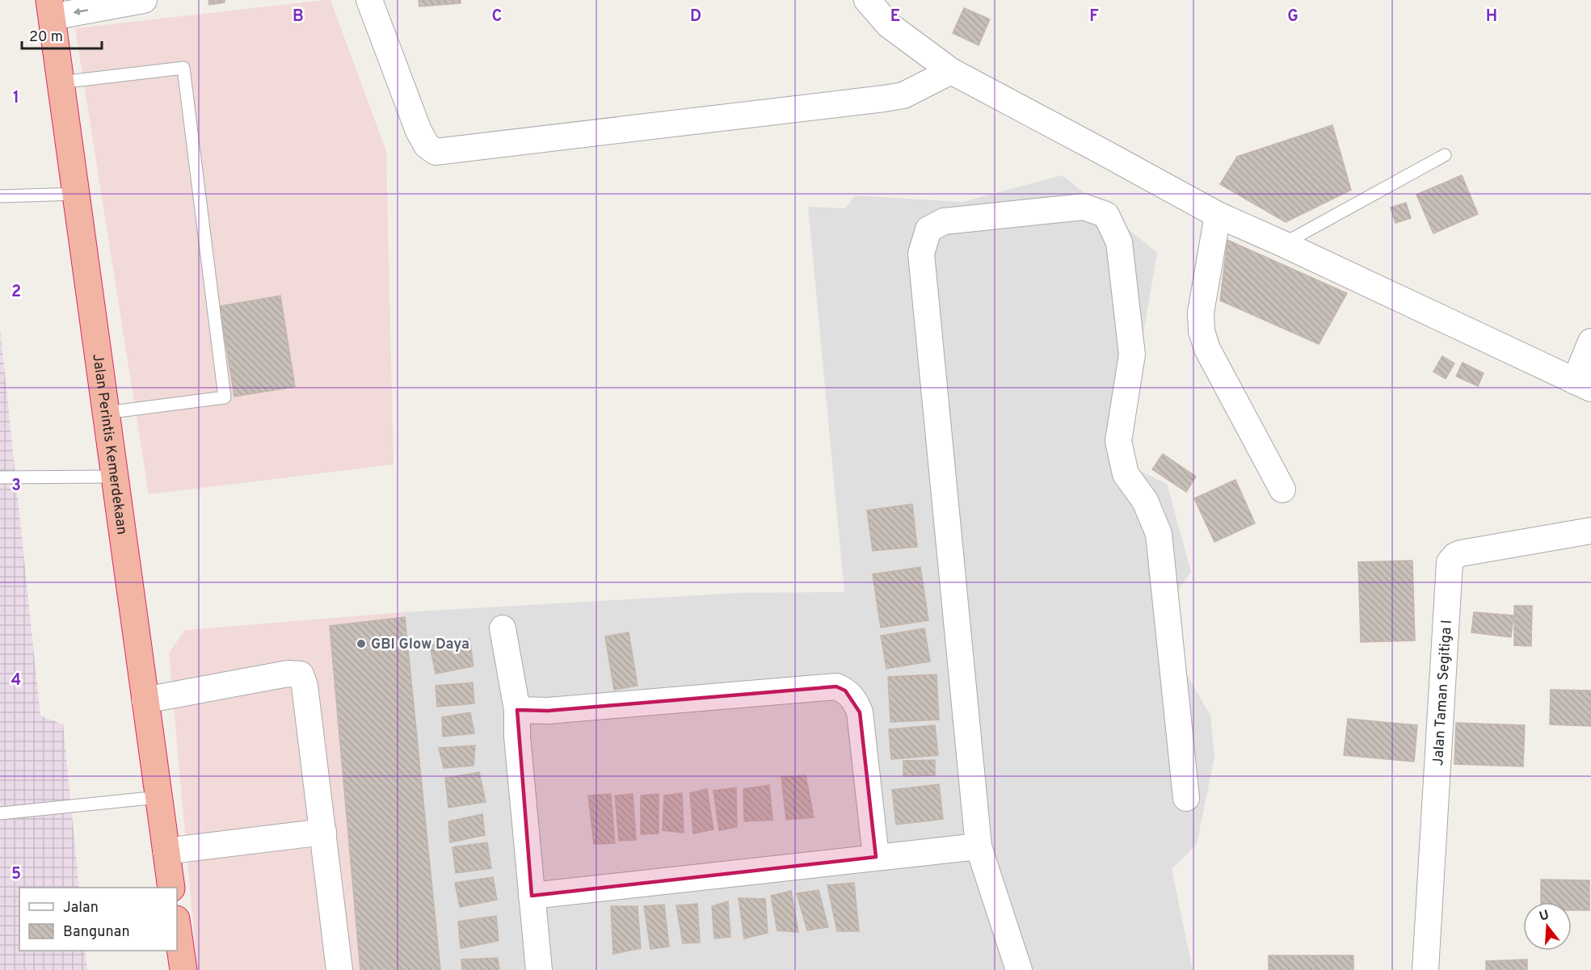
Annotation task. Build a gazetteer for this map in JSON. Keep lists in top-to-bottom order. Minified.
{"streets":{"highway":["Jalan Perintis Kemerdekaan"],"street":["Jalan Taman Segitiga I"]},"places":["GBI Glow Daya"],"legend":["Jalan","Bangunan"],"scale_bar":"20 m","north":"top","grid":{"columns":["B","C","D","E","F","G","H"],"rows":["1","2","3","4","5"]}}
